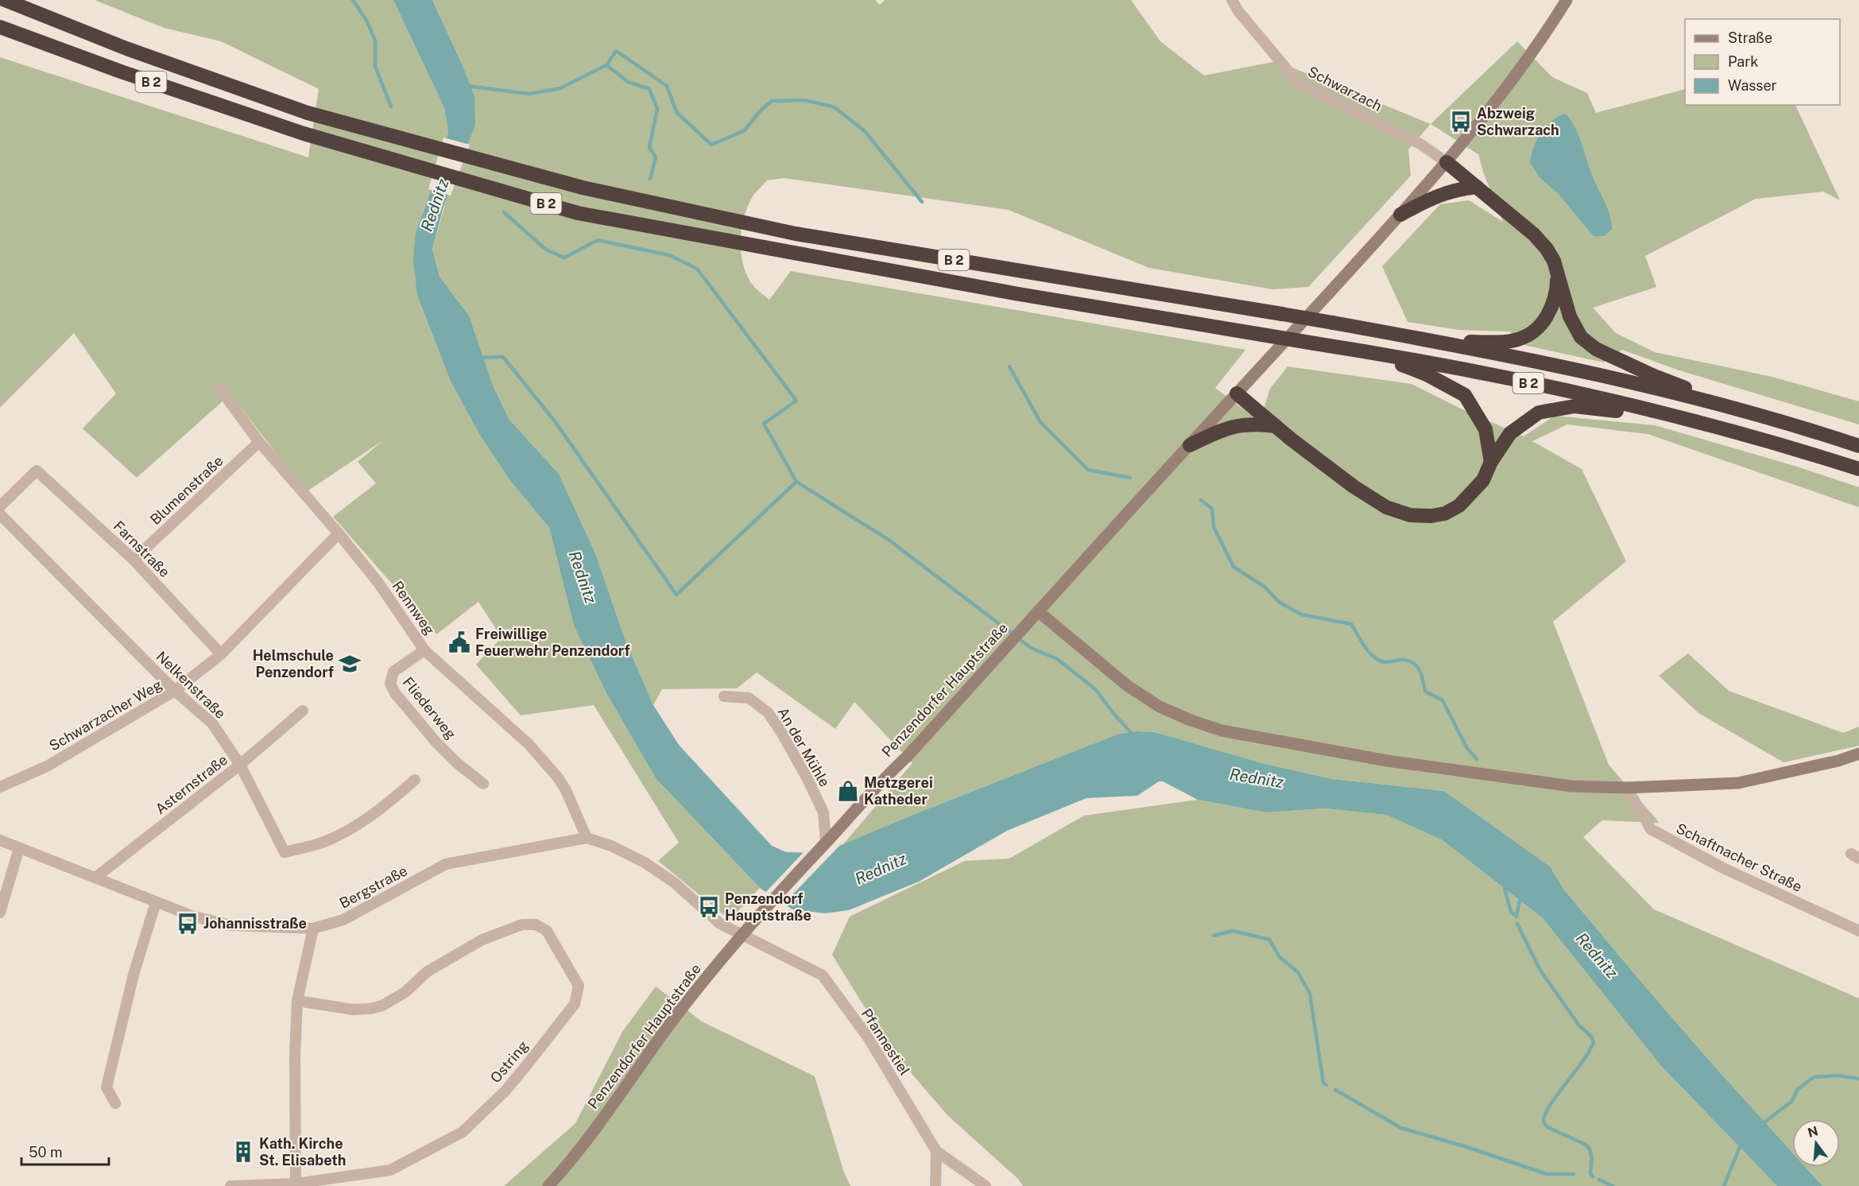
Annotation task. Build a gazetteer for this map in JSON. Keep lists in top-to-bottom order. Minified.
{"streets":{"highway":["B 2"],"main road":["Penzendorfer Hauptstraße"],"street":["Schwarzach","Blumenstraße","Farnstraße","Rennweg","Nelkenstraße","Fliederweg","Schwarzacher Weg","An der Mühle","Asternstraße","Schaftnacher Straße","Bergstraße","Pfannestiel","Ostring"]},"crossings":[["Schwarzach","Penzendorfer Hauptstraße"],["Blumenstraße","Farnstraße"],["Blumenstraße","Rennweg"],["Farnstraße","Schwarzacher Weg"],["Rennweg","Fliederweg"],["Rennweg","Schwarzacher Weg"],["Rennweg","Bergstraße"],["Nelkenstraße","Schwarzacher Weg"],["Nelkenstraße","Asternstraße"],["Penzendorfer Hauptstraße","An der Mühle"],["Penzendorfer Hauptstraße","Bergstraße"],["Penzendorfer Hauptstraße","Pfannestiel"],["Asternstraße","Bergstraße"],["Bergstraße","Pfannestiel"]],"water":["Rednitz"],"places":{"bus stop":["Abzweig Schwarzach","Penzendorf Hauptstraße","Johannisstraße"],"public building":["Freiwillige Feuerwehr Penzendorf"],"school or university":["Helmschule Penzendorf"],"shop":["Metzgerei Katheder"],"building":["Kath. Kirche St. Elisabeth"]},"legend":["Straße","Park","Wasser"],"scale_bar":"50 m","north":"top"}
